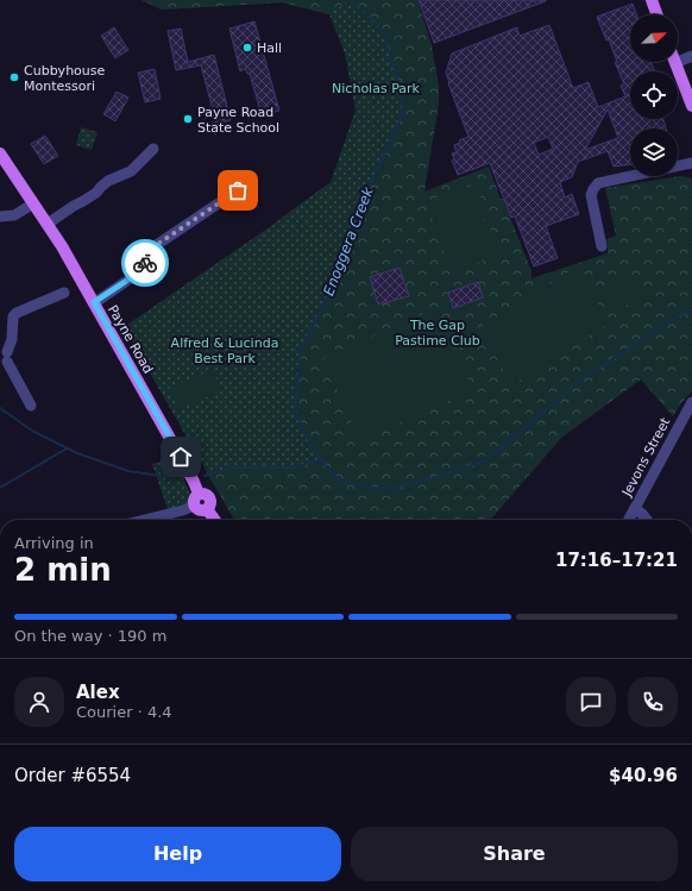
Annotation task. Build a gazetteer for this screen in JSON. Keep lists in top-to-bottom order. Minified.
{"streets":{"main road":["Payne Road"],"street":["Jevons Street"]},"water":["Enoggera Creek"],"parks":["Nicholas Park","The Gap Pastime Club","Alfred & Lucinda Best Park"],"places":["Hall","Cubbyhouse Montessori","Payne Road State School"],"north":"top right","page":{"heading":["2 min","Arriving in","17:16–17:21"],"panel":["Alex","Courier · 4.4","Order #6554","$40.96"],"bar":"On the way · 190 m","buttons":["Help","Share"]}}
